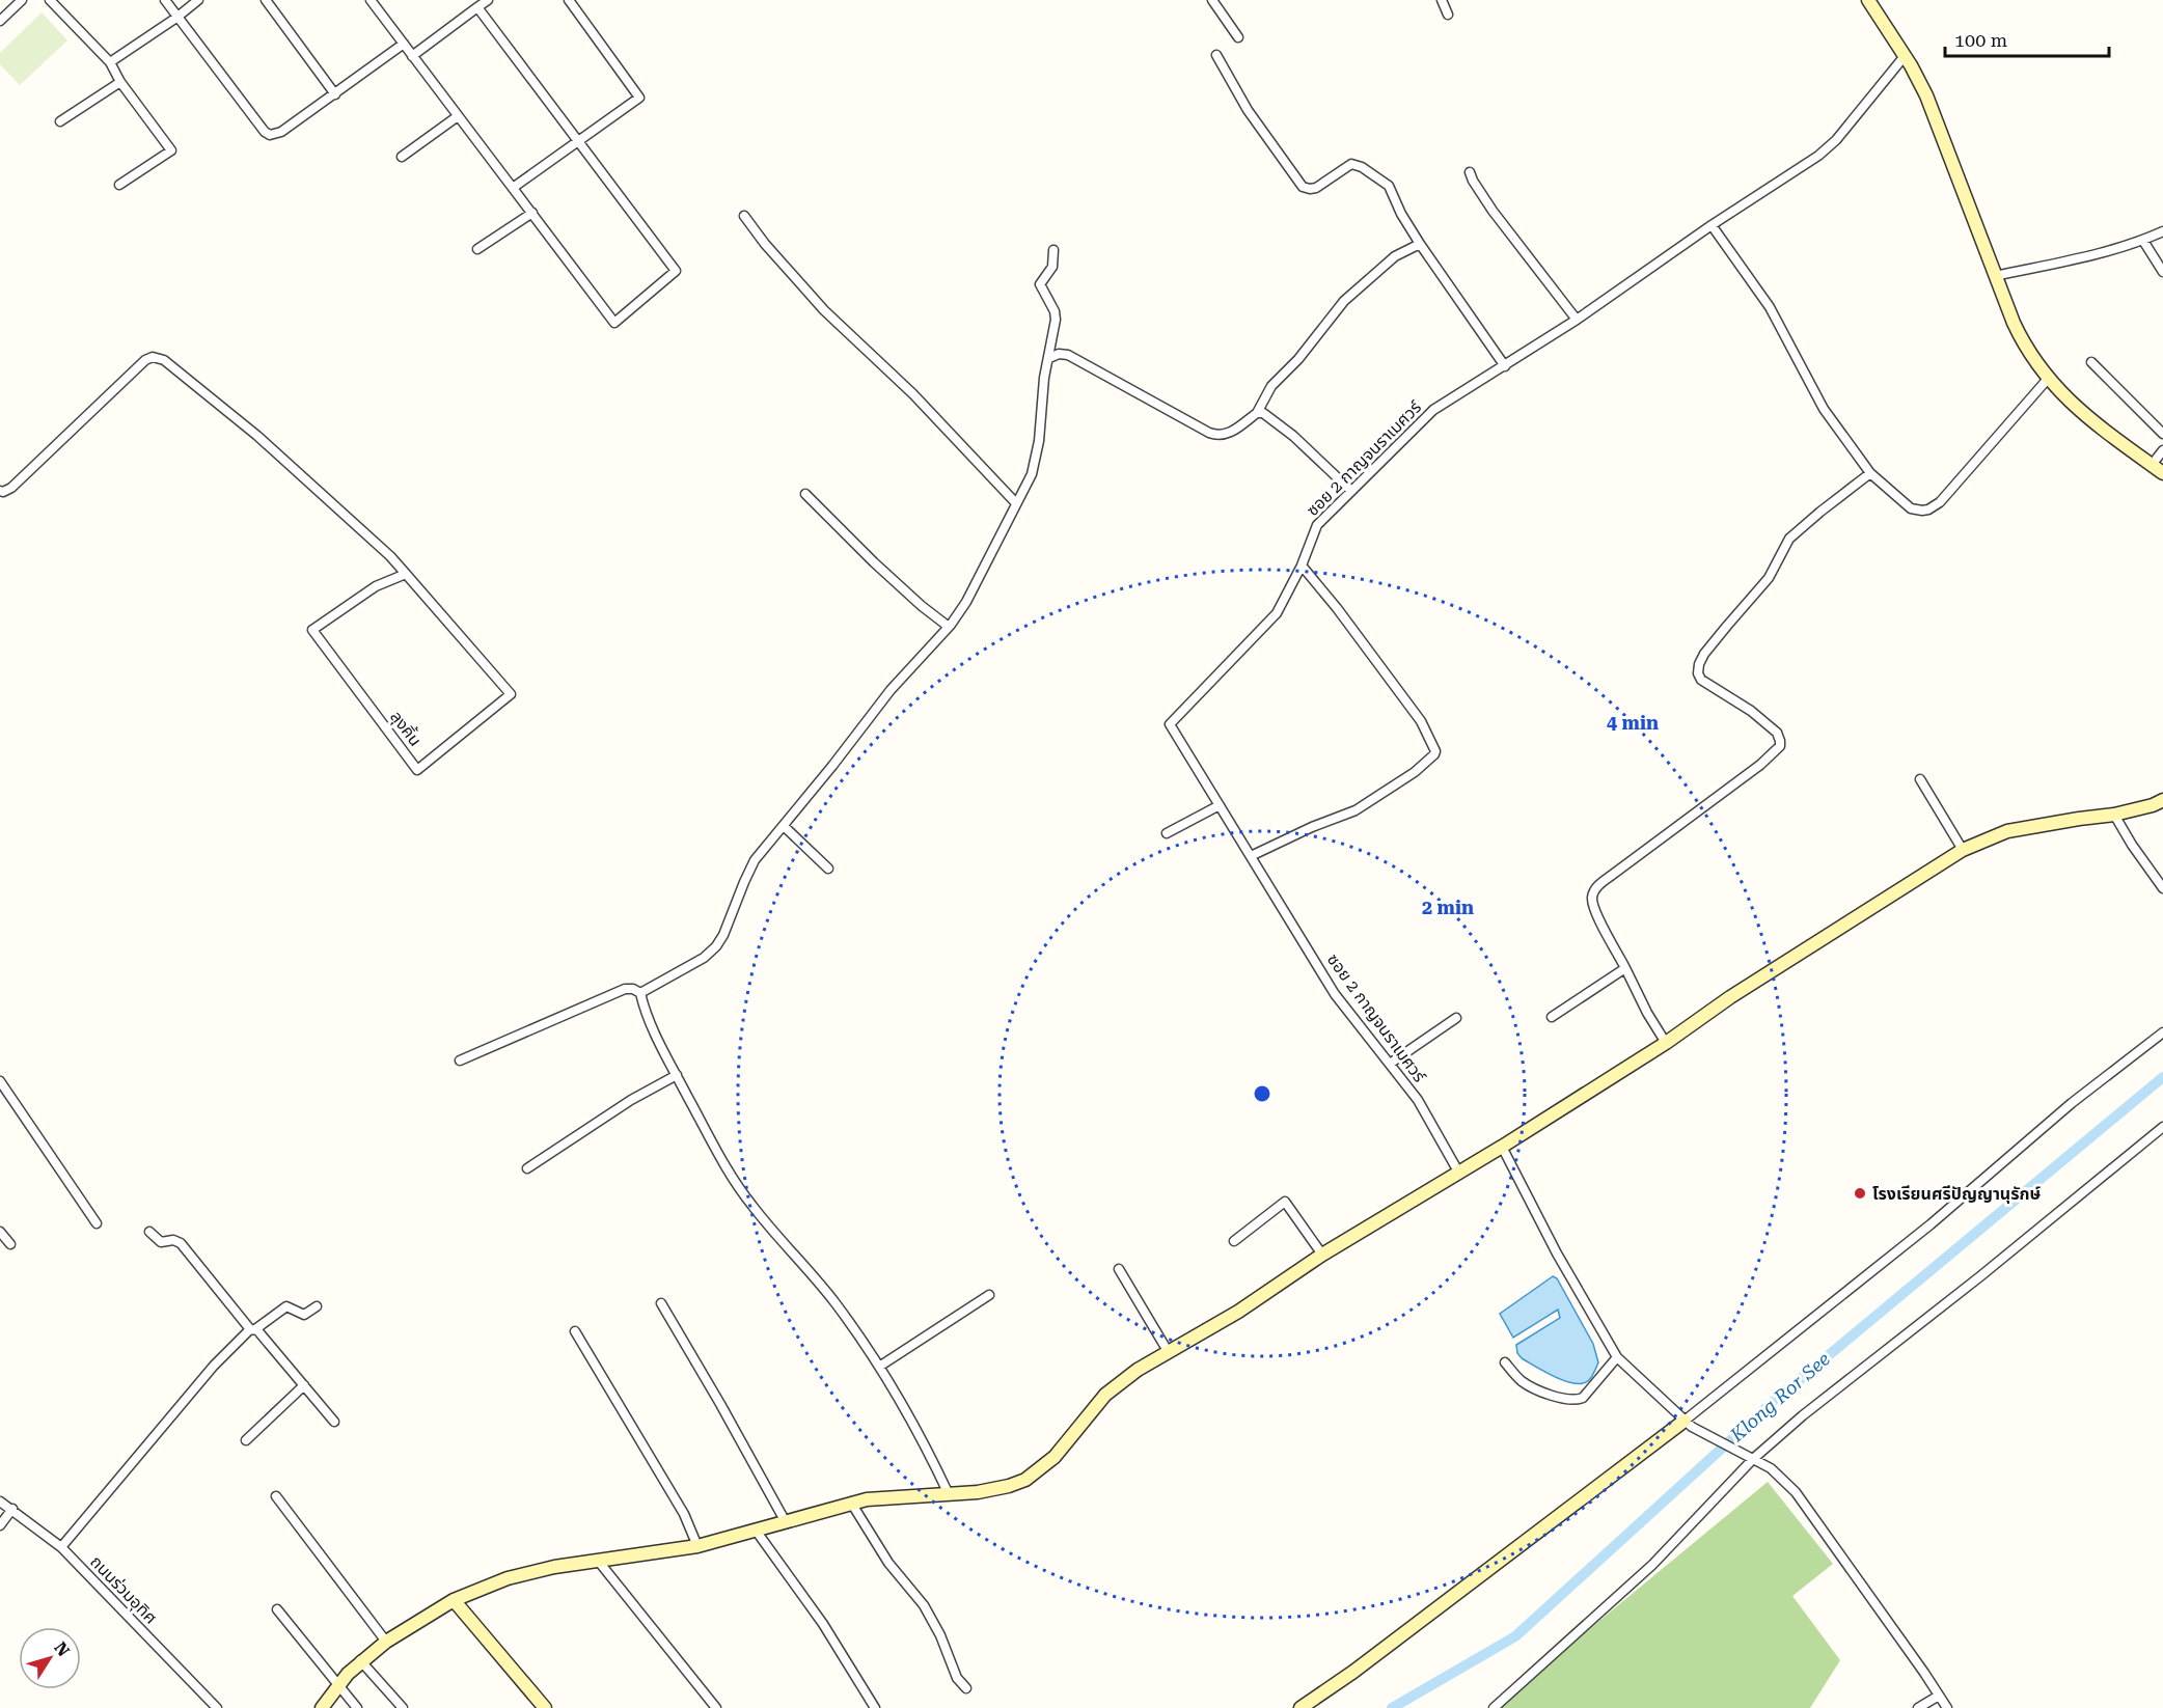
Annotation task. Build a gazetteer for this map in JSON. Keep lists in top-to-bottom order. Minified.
{"streets":{"street":["ซอย 2 กาญจนราเมศวร์","ลุงคิ้น","ถนนร่วมอุทิศ"]},"water":["Klong Ror See"],"places":["โรงเรียนศรีปัญญานุรักษ์"],"scale_bar":"100 m","north":"top right","rings":["4 min","2 min"]}
